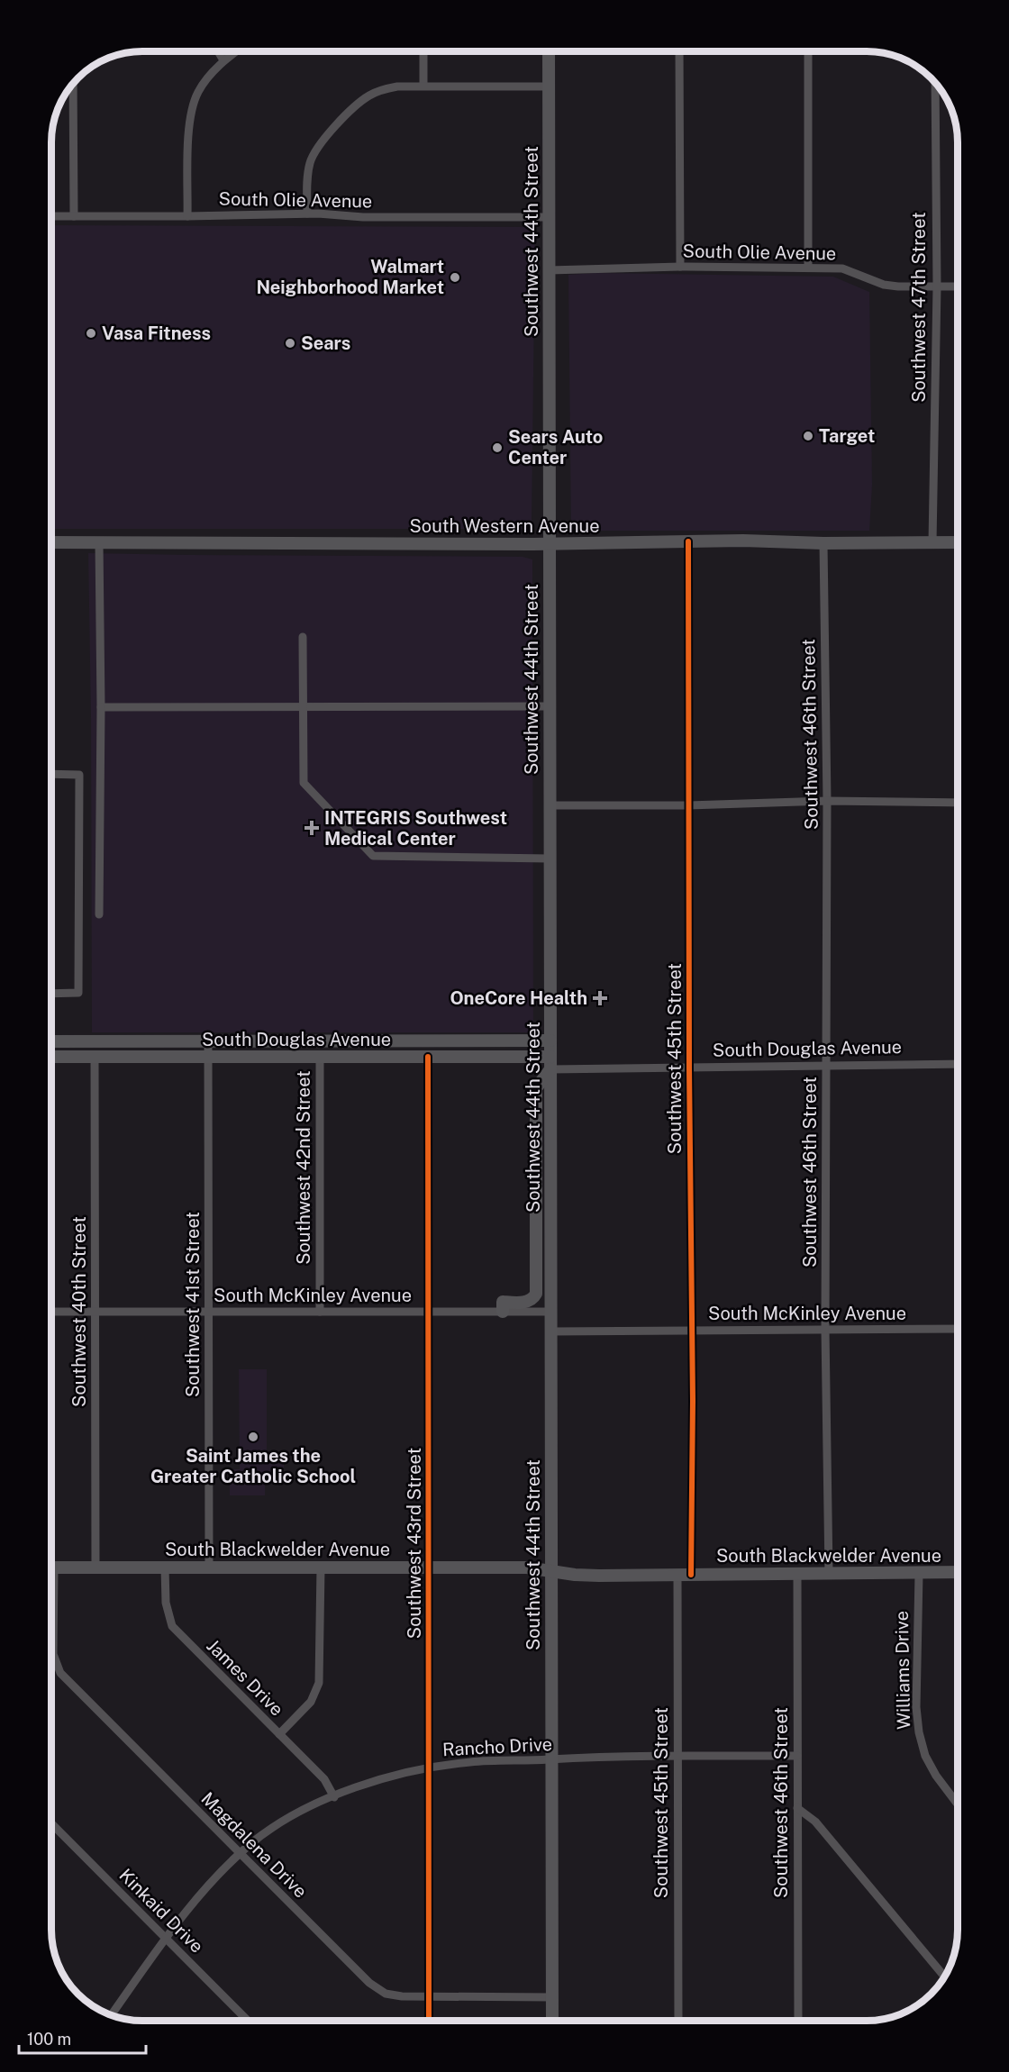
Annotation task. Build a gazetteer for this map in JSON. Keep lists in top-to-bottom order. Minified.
{"streets":{"main road":["Southwest 44th Street","South Western Avenue","South Douglas Avenue","South Blackwelder Avenue"],"street":["South Olie Avenue","Southwest 47th Street","Southwest 46th Street","Southwest 45th Street","Southwest 42nd Street","South McKinley Avenue","Southwest 41st Street","Southwest 40th Street","Southwest 43rd Street","Williams Drive","James Drive","Rancho Drive","Magdalena Drive","Kinkaid Drive"]},"crossings":[["South Olie Avenue","Southwest 44th Street"],["South Olie Avenue","Southwest 47th Street"],["Southwest 44th Street","South Western Avenue"],["Southwest 44th Street","South Douglas Avenue"],["Southwest 44th Street","South McKinley Avenue"],["Southwest 44th Street","South Blackwelder Avenue"],["Southwest 44th Street","Rancho Drive"],["Southwest 44th Street","Magdalena Drive"],["Southwest 47th Street","South Western Avenue"],["South Western Avenue","Southwest 46th Street"],["South Western Avenue","Southwest 45th Street"],["Southwest 46th Street","South Douglas Avenue"],["Southwest 46th Street","South McKinley Avenue"],["Southwest 46th Street","South Blackwelder Avenue"],["Southwest 46th Street","Rancho Drive"],["South Douglas Avenue","Southwest 45th Street"],["South Douglas Avenue","Southwest 42nd Street"],["South Douglas Avenue","Southwest 41st Street"],["South Douglas Avenue","Southwest 40th Street"],["South Douglas Avenue","Southwest 43rd Street"],["Southwest 45th Street","South McKinley Avenue"],["Southwest 45th Street","South Blackwelder Avenue"],["Southwest 45th Street","Rancho Drive"],["Southwest 42nd Street","South McKinley Avenue"],["South McKinley Avenue","Southwest 41st Street"],["South McKinley Avenue","Southwest 40th Street"],["South McKinley Avenue","Southwest 43rd Street"],["Southwest 41st Street","South Blackwelder Avenue"],["Southwest 40th Street","South Blackwelder Avenue"],["Southwest 43rd Street","South Blackwelder Avenue"],["Southwest 43rd Street","Rancho Drive"],["Southwest 43rd Street","Magdalena Drive"],["South Blackwelder Avenue","Williams Drive"],["South Blackwelder Avenue","James Drive"],["James Drive","Rancho Drive"],["Rancho Drive","Magdalena Drive"],["Rancho Drive","Kinkaid Drive"]],"places":{"other":["Walmart Neighborhood Market","Vasa Fitness","Sears","Target","Sears Auto Center","Saint James the Greater Catholic School"],"health":["INTEGRIS Southwest Medical Center","OneCore Health"]},"scale_bar":"100 m"}
